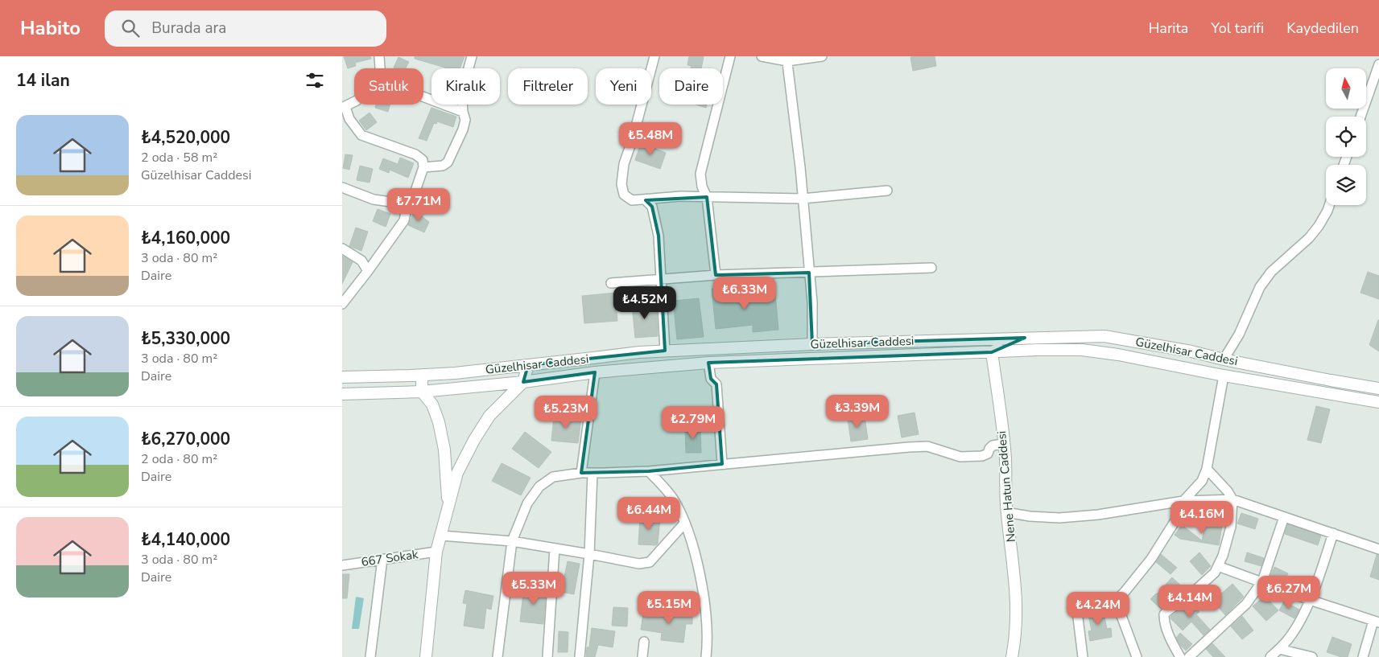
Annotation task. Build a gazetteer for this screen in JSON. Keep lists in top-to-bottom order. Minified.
{"streets":{"street":["Güzelhisar Caddesi","Nene Hatun Caddesi","667 Sokak"]},"crossings":[["Güzelhisar Caddesi","Nene Hatun Caddesi"]],"north":"top","page":{"header":"Habito","search":"Burada ara","nav":["Harita","Yol tarifi","Kaydedilen"],"heading":"14 ilan","chip":["Satılık","Kiralık","Filtreler","Yeni","Daire"],"list":[{"name":"₺4,520,000","note":"2 oda · 58 m² · Güzelhisar Caddesi"},{"name":"₺4,160,000","note":"3 oda · 80 m² · Daire"},{"name":"₺5,330,000","note":"3 oda · 80 m² · Daire"},{"name":"₺6,270,000","note":"2 oda · 80 m² · Daire"},{"name":"₺4,140,000","note":"3 oda · 80 m² · Daire"}],"price":["₺5.48M","₺7.71M","₺6.33M","₺4.52M","₺3.39M","₺5.23M","₺2.79M","₺6.44M","₺4.16M","₺5.33M","₺6.27M","₺4.14M","₺5.15M","₺4.24M"]}}
